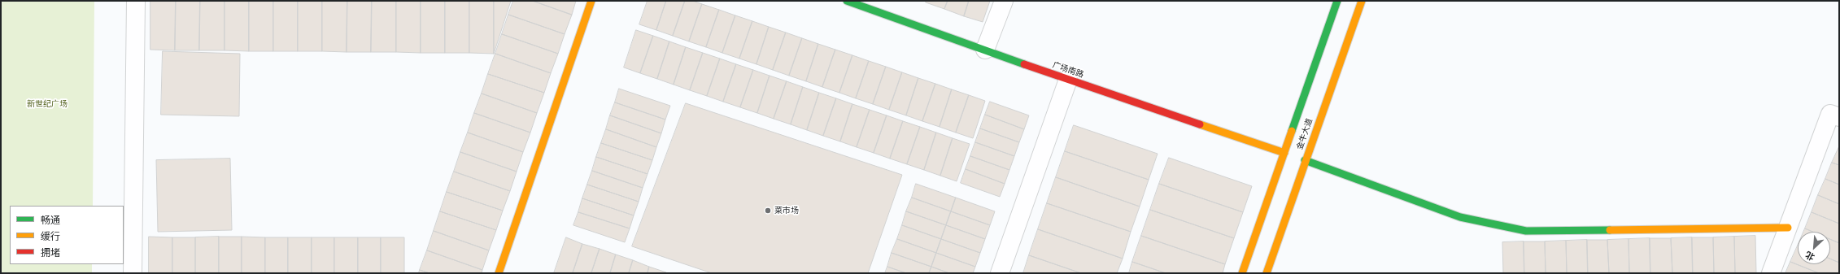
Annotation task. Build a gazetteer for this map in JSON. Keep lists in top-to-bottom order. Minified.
{"streets":{"street":["广场南路","金牛大道"]},"crossings":[["广场南路","金牛大道"]],"parks":["新世纪广场"],"places":["菜市场"],"legend":["畅通","缓行","拥堵"],"north":"bottom left"}
